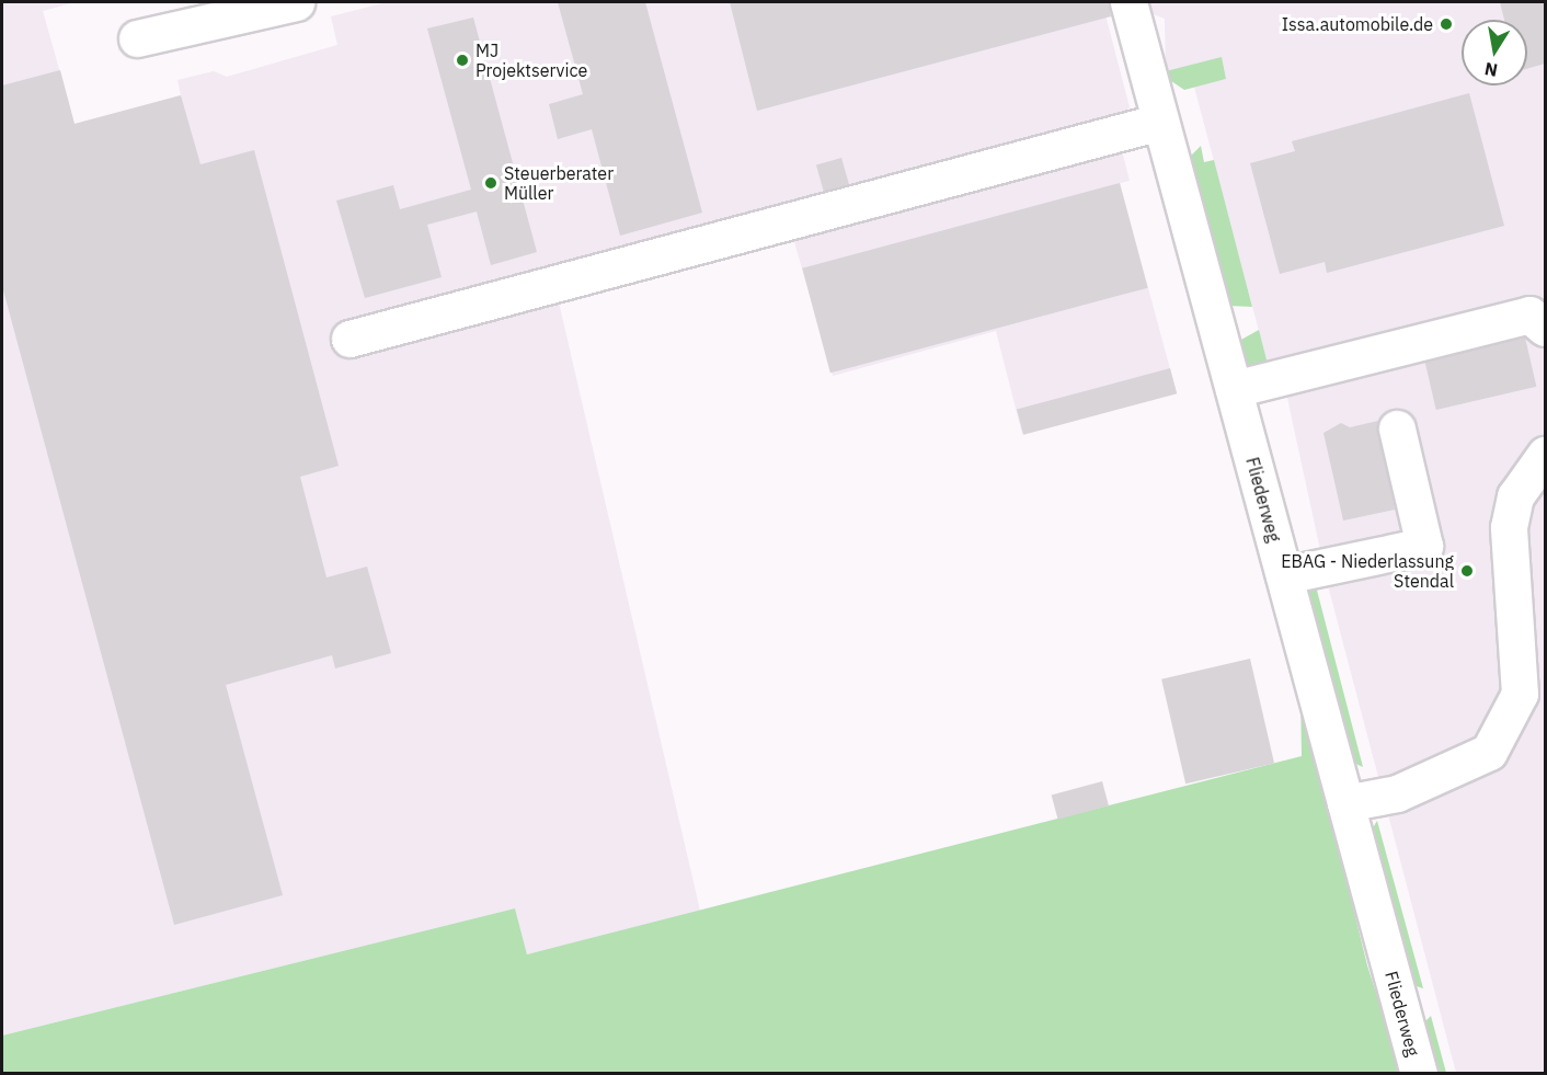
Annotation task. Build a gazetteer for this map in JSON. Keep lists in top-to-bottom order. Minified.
{"streets":{"street":["Fliederweg"]},"places":["Issa.automobile.de","MJ Projektservice","Steuerberater Müller","EBAG - Niederlassung Stendal"],"north":"bottom"}
